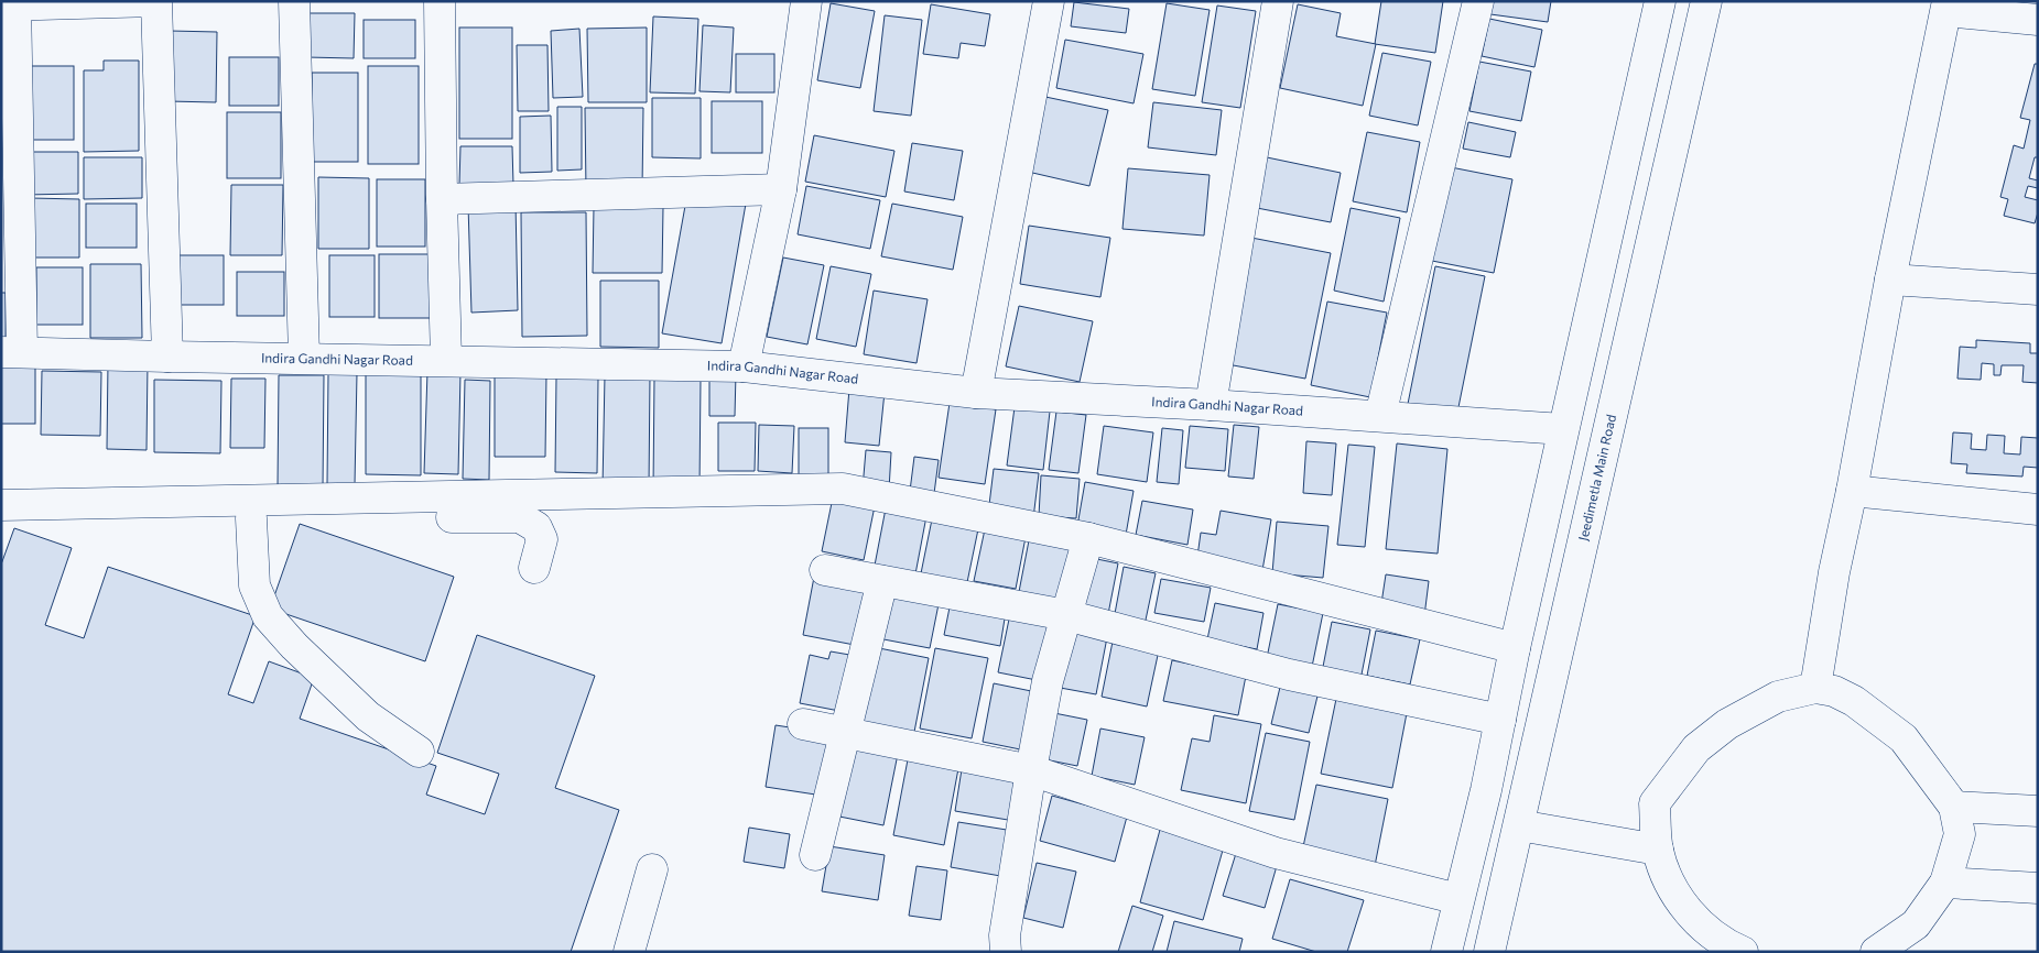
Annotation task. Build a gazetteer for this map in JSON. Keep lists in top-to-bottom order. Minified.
{"streets":{"street":["Indira Gandhi Nagar Road","Jeedimetla Main Road"]}}
